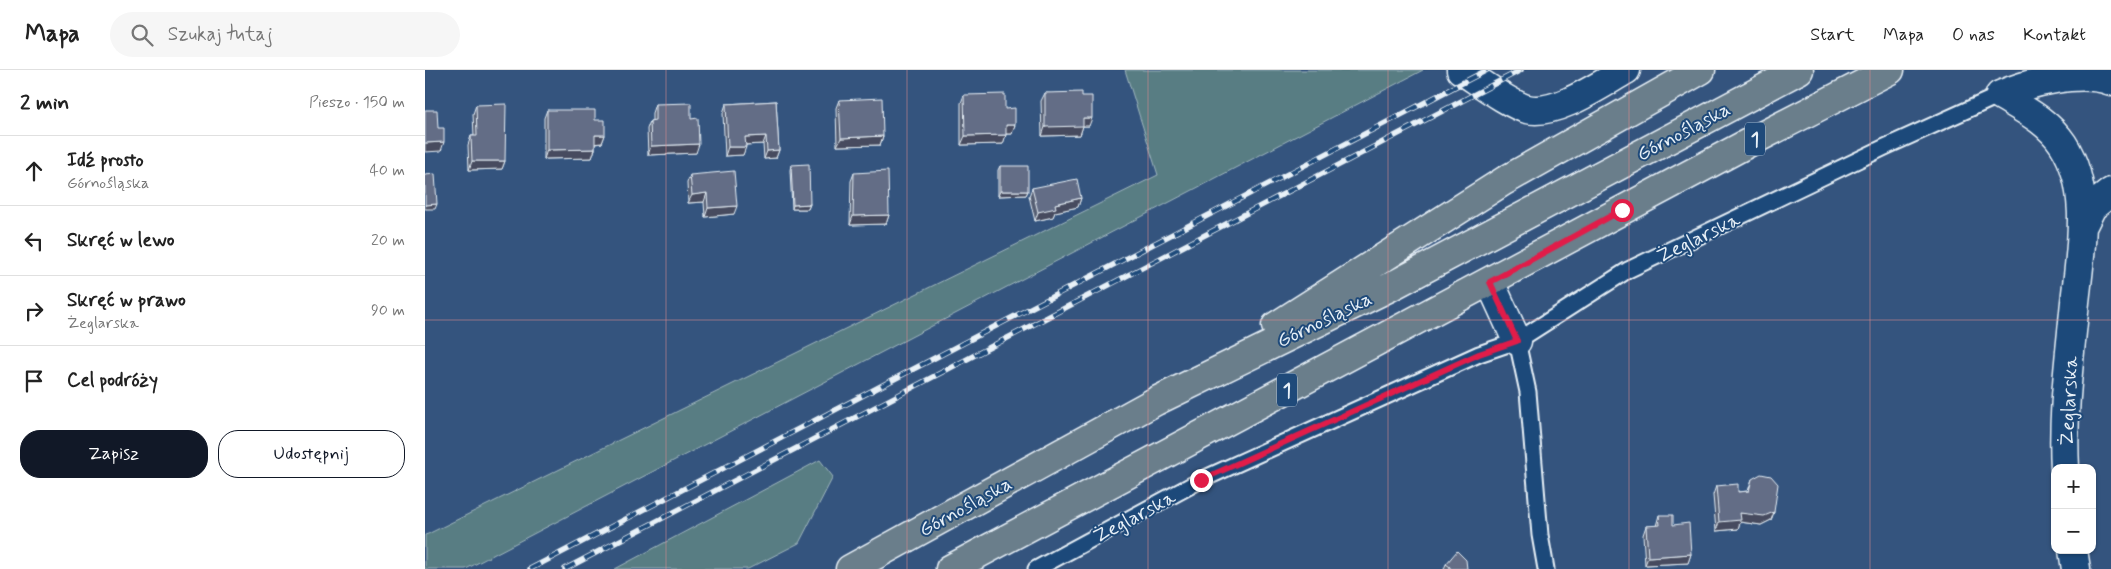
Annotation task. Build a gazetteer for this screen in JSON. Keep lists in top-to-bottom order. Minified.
{"streets":{"main road":["Górnośląska","1"],"street":["Żeglarska"]},"page":{"header":"Mapa","search":"Szukaj tutaj","nav":["Start","Mapa","O nas","Kontakt"],"heading":["2 min","Pieszo · 150 m"],"list":[["Idź prosto","Górnośląska","40 m"],["Skręć w lewo","20 m"],["Skręć w prawo","Żeglarska","90 m"],"Cel podróży"],"buttons":["Zapisz","Udostępnij"],"map_buttons":["+","−"]}}
